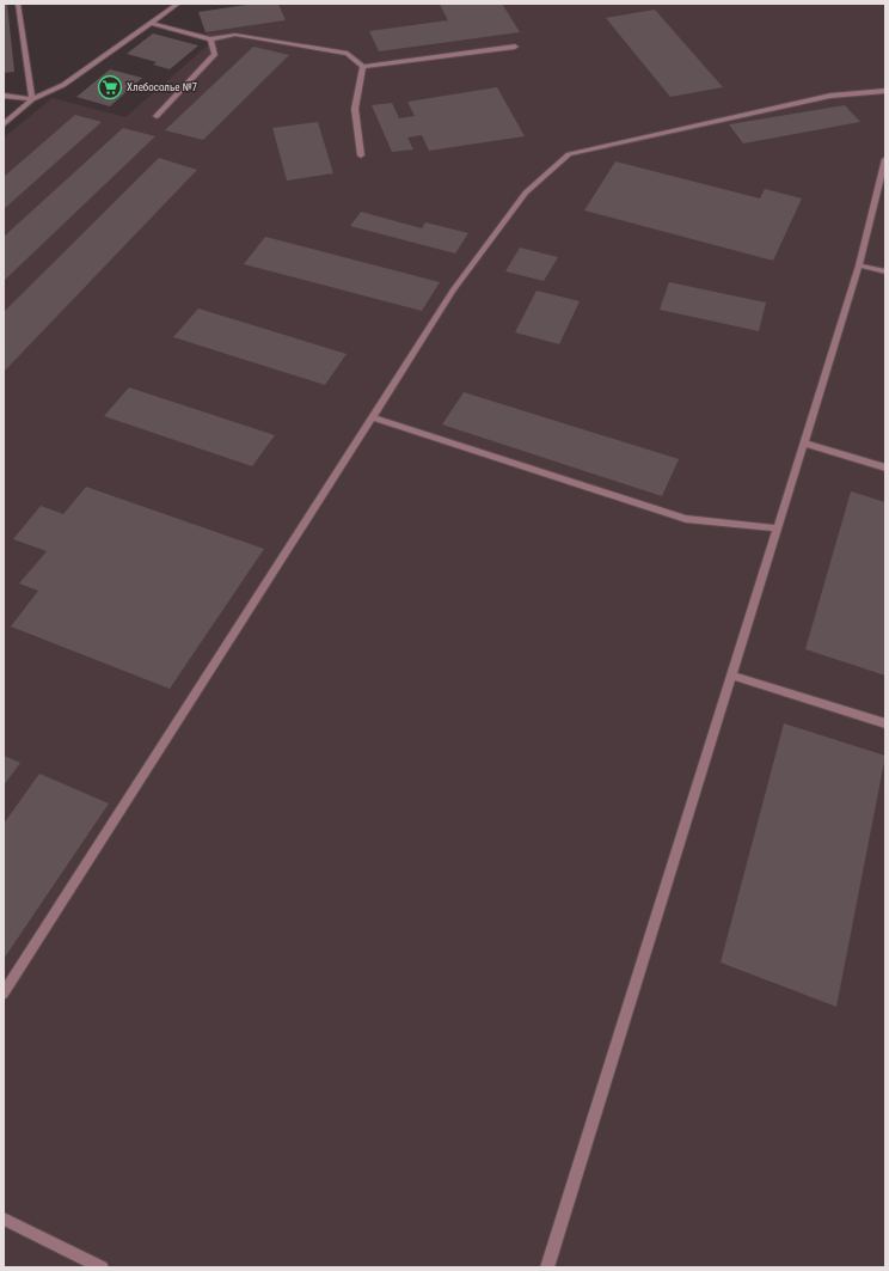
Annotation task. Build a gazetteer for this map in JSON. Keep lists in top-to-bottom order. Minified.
{"places":{"supermarket":["Хлебосолье №7"]}}
